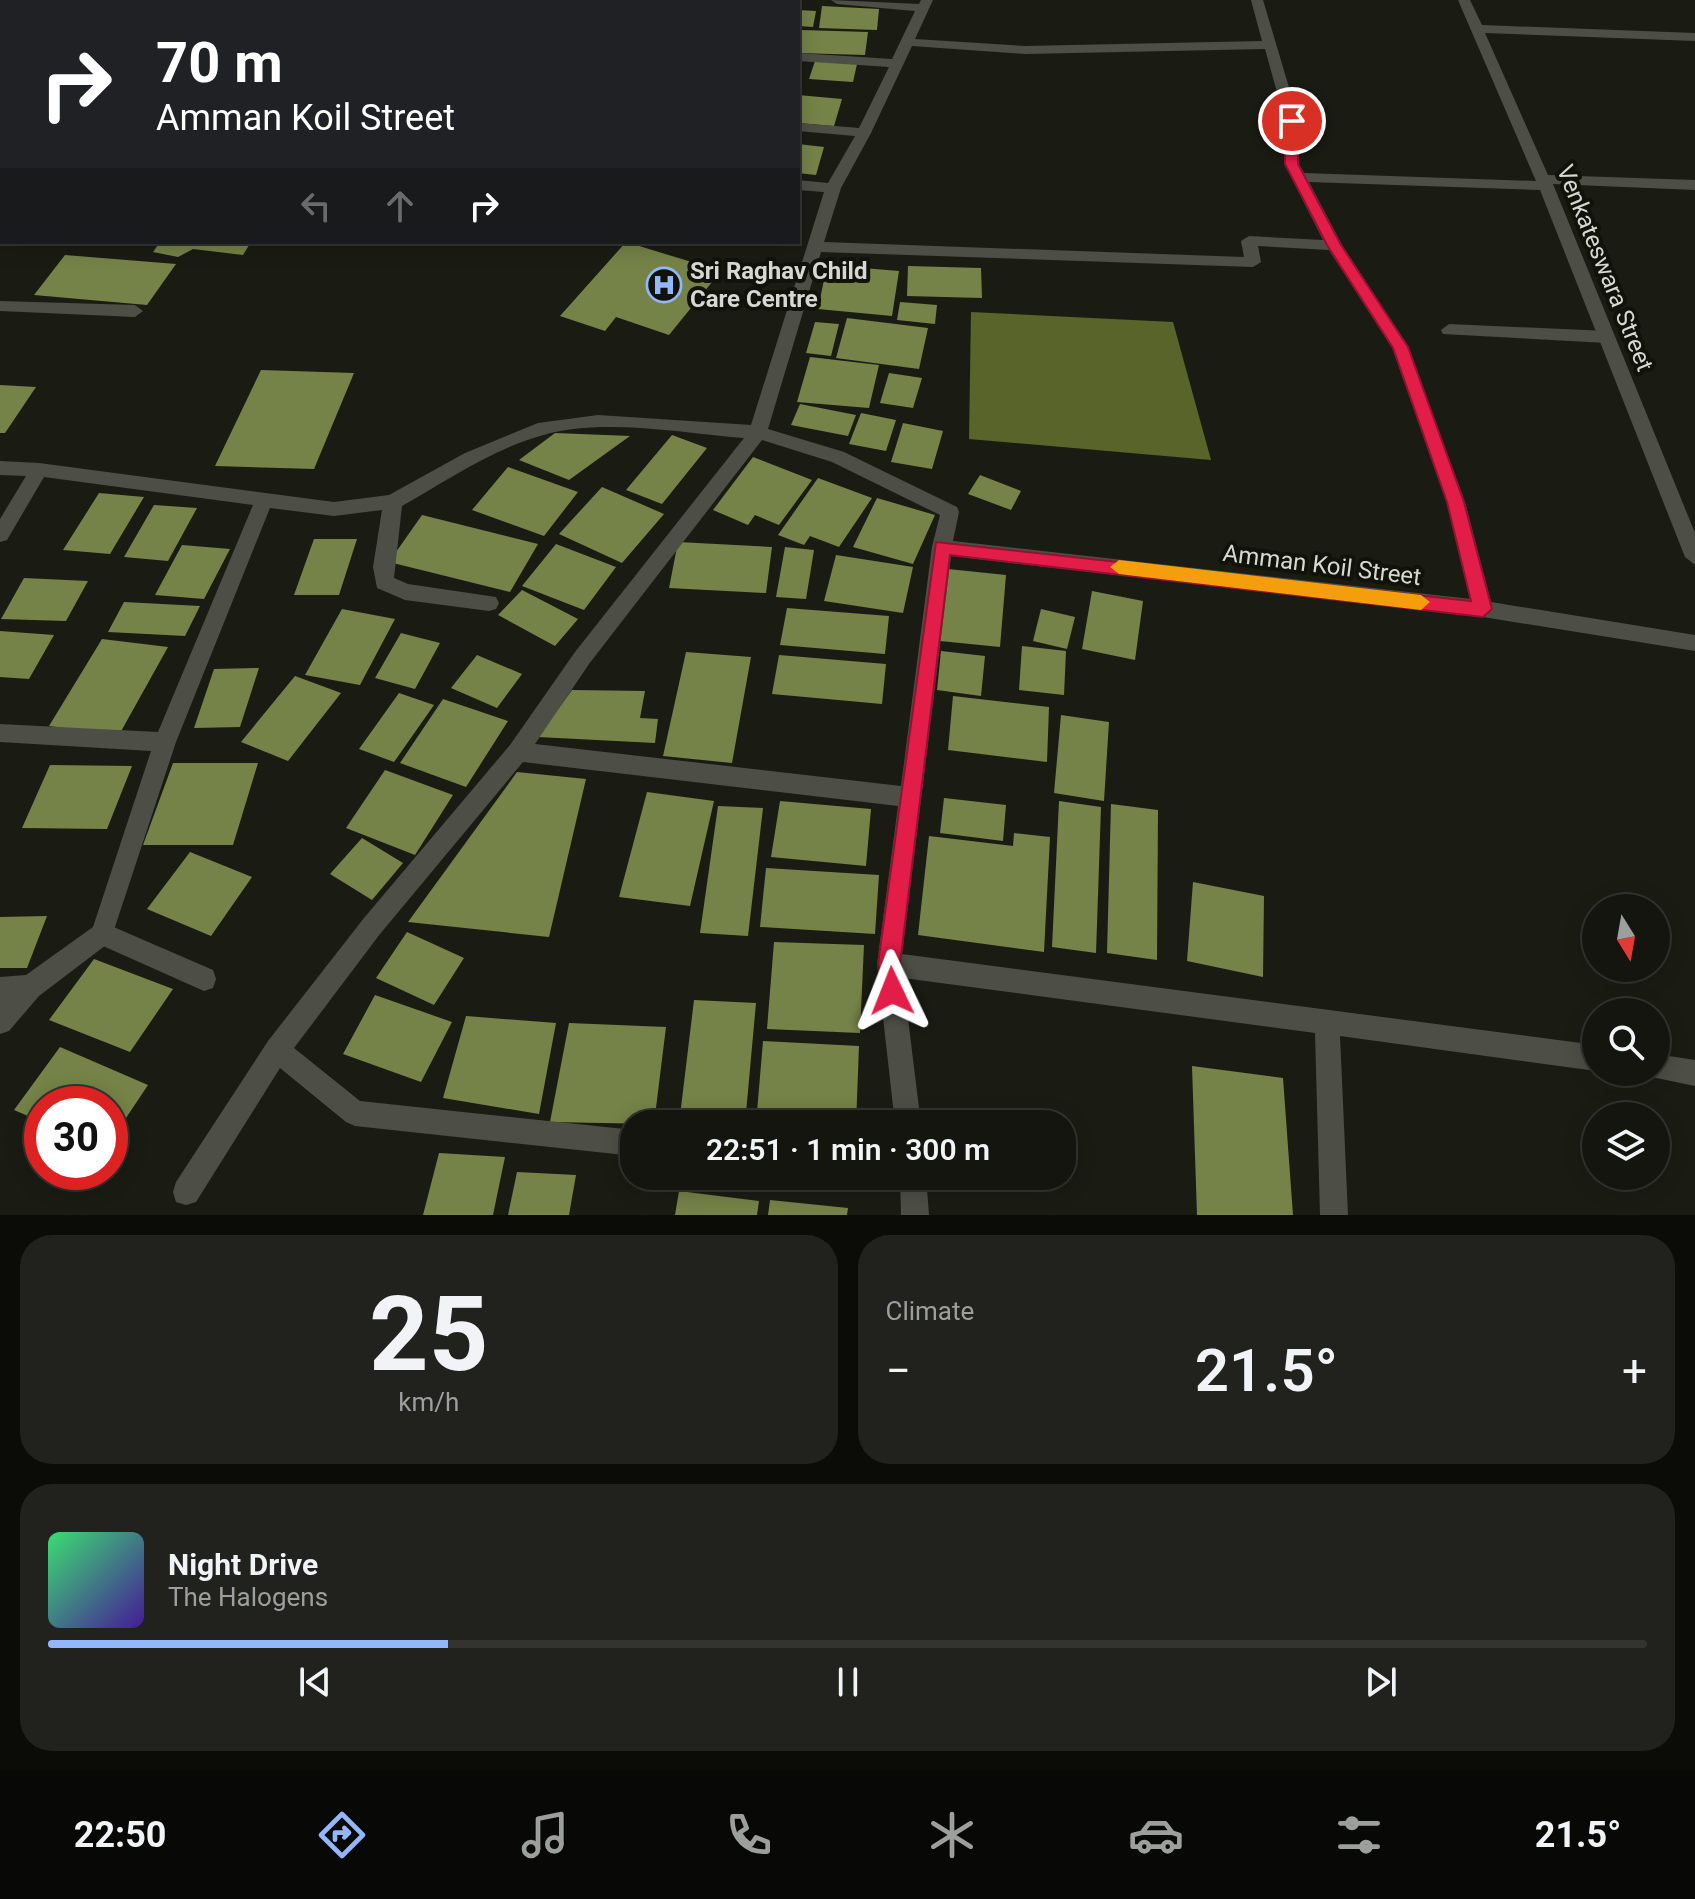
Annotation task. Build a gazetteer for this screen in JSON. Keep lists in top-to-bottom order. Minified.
{"streets":{"street":["Venkateswara Street","Amman Koil Street"]},"places":{"hospital":["Sri Raghav Child Care Centre"]},"north":"bottom","page":{"turn":["70 m","Amman Koil Street"],"limit":"30","trip":"22:51 · 1 min · 300 m","tile":[["25","km/h"],"Climate"],"heat":["−","21.5°","+"],"song":["Night Drive","The Halogens"],"tabs":["22:50","21.5°"]}}
